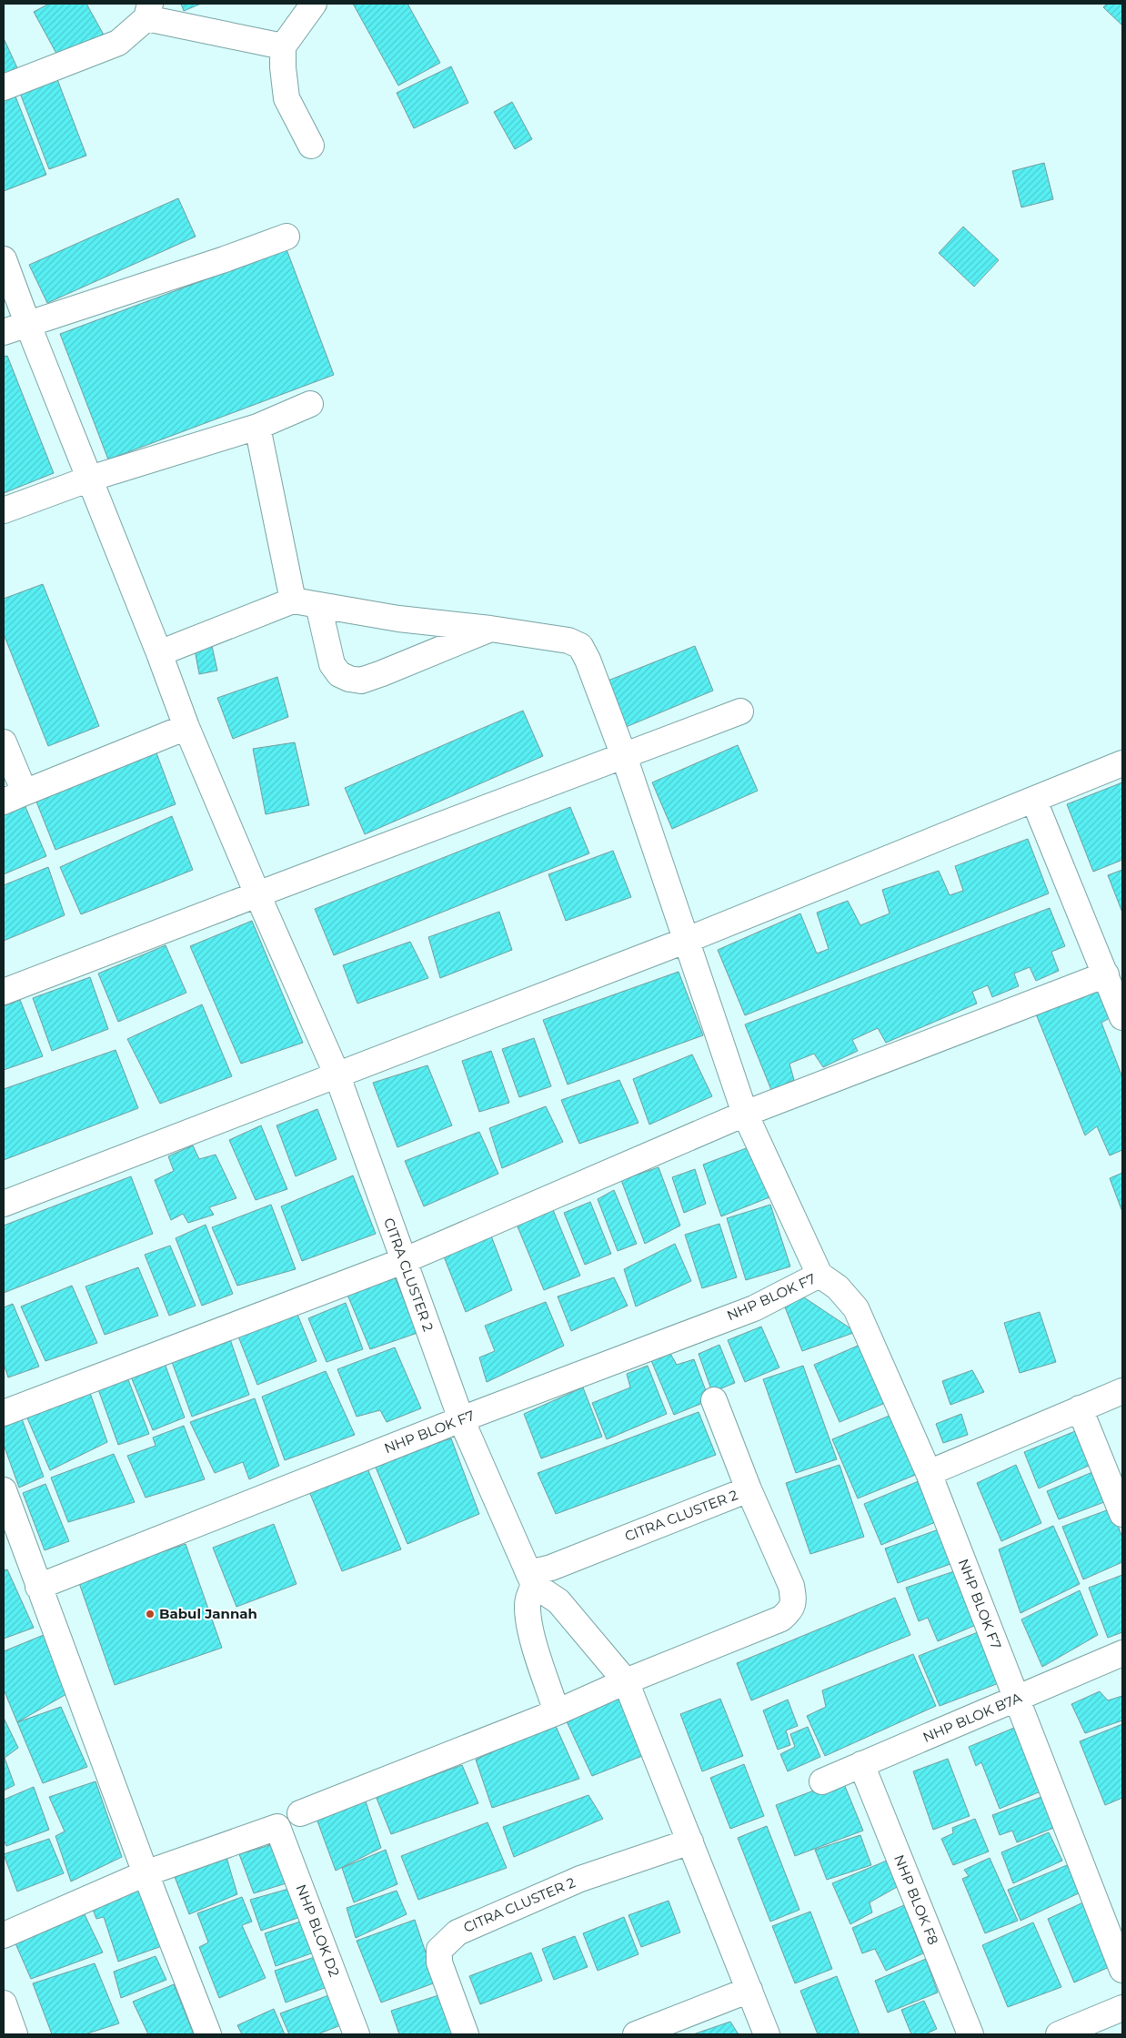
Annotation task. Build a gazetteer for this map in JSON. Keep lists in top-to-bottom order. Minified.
{"streets":{"street":["CITRA CLUSTER 2","NHP BLOK F7","NHP BLOK B7A","NHP BLOK F8","NHP BLOK D2"]},"crossings":[["CITRA CLUSTER 2","NHP BLOK F7"],["NHP BLOK F7","NHP BLOK B7A"],["NHP BLOK B7A","NHP BLOK F8"]],"places":["Babul Jannah"]}
